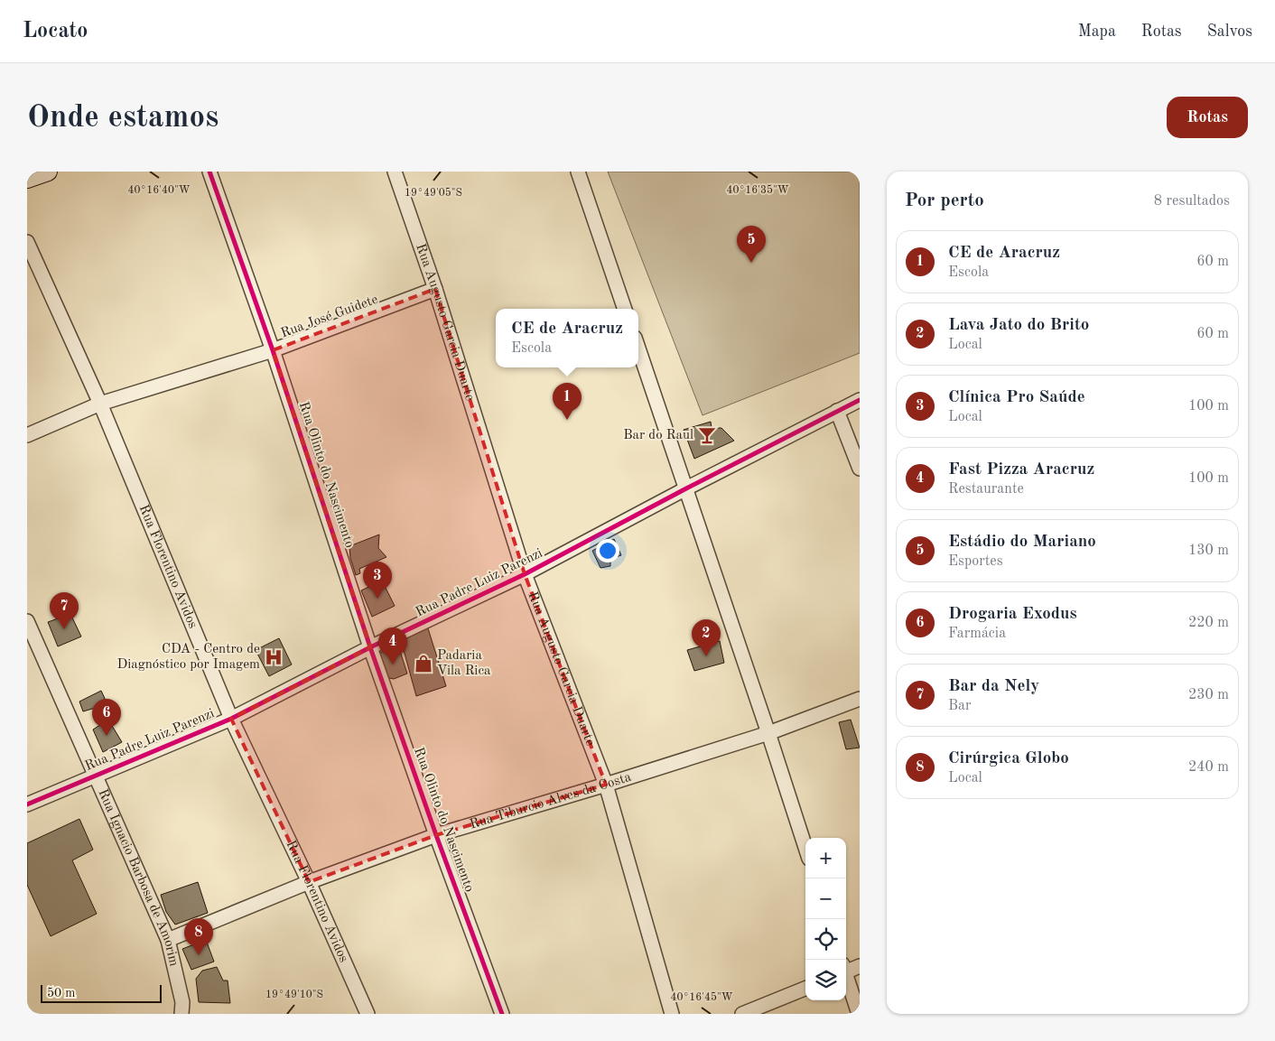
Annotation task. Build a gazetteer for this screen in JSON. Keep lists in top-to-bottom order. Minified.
{"streets":{"street":["Rua José Guidete","Rua Augusto Garcia Duarte","Rua Olinto do Nascimento","Rua Florentino Avidos","Rua Padre Luiz Parenzi","Rua Tiburcio Alves da Costa","Rua Ignacio Barbosa de Amorim"]},"crossings":[["Rua José Guidete","Rua Augusto Garcia Duarte"],["Rua José Guidete","Rua Olinto do Nascimento"],["Rua José Guidete","Rua Florentino Avidos"],["Rua Augusto Garcia Duarte","Rua Padre Luiz Parenzi"],["Rua Augusto Garcia Duarte","Rua Tiburcio Alves da Costa"],["Rua Olinto do Nascimento","Rua Padre Luiz Parenzi"],["Rua Olinto do Nascimento","Rua Tiburcio Alves da Costa"],["Rua Florentino Avidos","Rua Padre Luiz Parenzi"],["Rua Florentino Avidos","Rua Tiburcio Alves da Costa"],["Rua Padre Luiz Parenzi","Rua Ignacio Barbosa de Amorim"],["Rua Tiburcio Alves da Costa","Rua Ignacio Barbosa de Amorim"]],"places":{"bar":["Bar do Raul"],"hospital":["CDA - Centro de Diagnóstico por Imagem"],"shop":["Padaria Vila Rica"]},"scale_bar":"50 m","page":{"header":"Locato","nav":["Mapa","Rotas","Salvos"],"buttons":"Rotas","title":"Onde estamos","heading":["Por perto","8 resultados"],"pins":["5","1","3","7","2","4","6","8"],"list":[{"mark":"1","name":"CE de Aracruz","note":"Escola","value":"60 m"},{"mark":"2","name":"Lava Jato do Brito","note":"Local","value":"60 m"},{"mark":"3","name":"Clínica Pro Saúde","note":"Local","value":"100 m"},{"mark":"4","name":"Fast Pizza Aracruz","note":"Restaurante","value":"100 m"},{"mark":"5","name":"Estádio do Mariano","note":"Esportes","value":"130 m"},{"mark":"6","name":"Drogaria Exodus","note":"Farmácia","value":"220 m"},{"mark":"7","name":"Bar da Nely","note":"Bar","value":"230 m"},{"mark":"8","name":"Cirúrgica Globo","note":"Local","value":"240 m"}],"popup":["CE de Aracruz","Escola"],"map_buttons":["+","−"],"scale":"50 m"},"coordinates":["40°16'40\"W","40°16'35\"W","19°49'05\"S","19°49'10\"S","40°16'45\"W"]}
